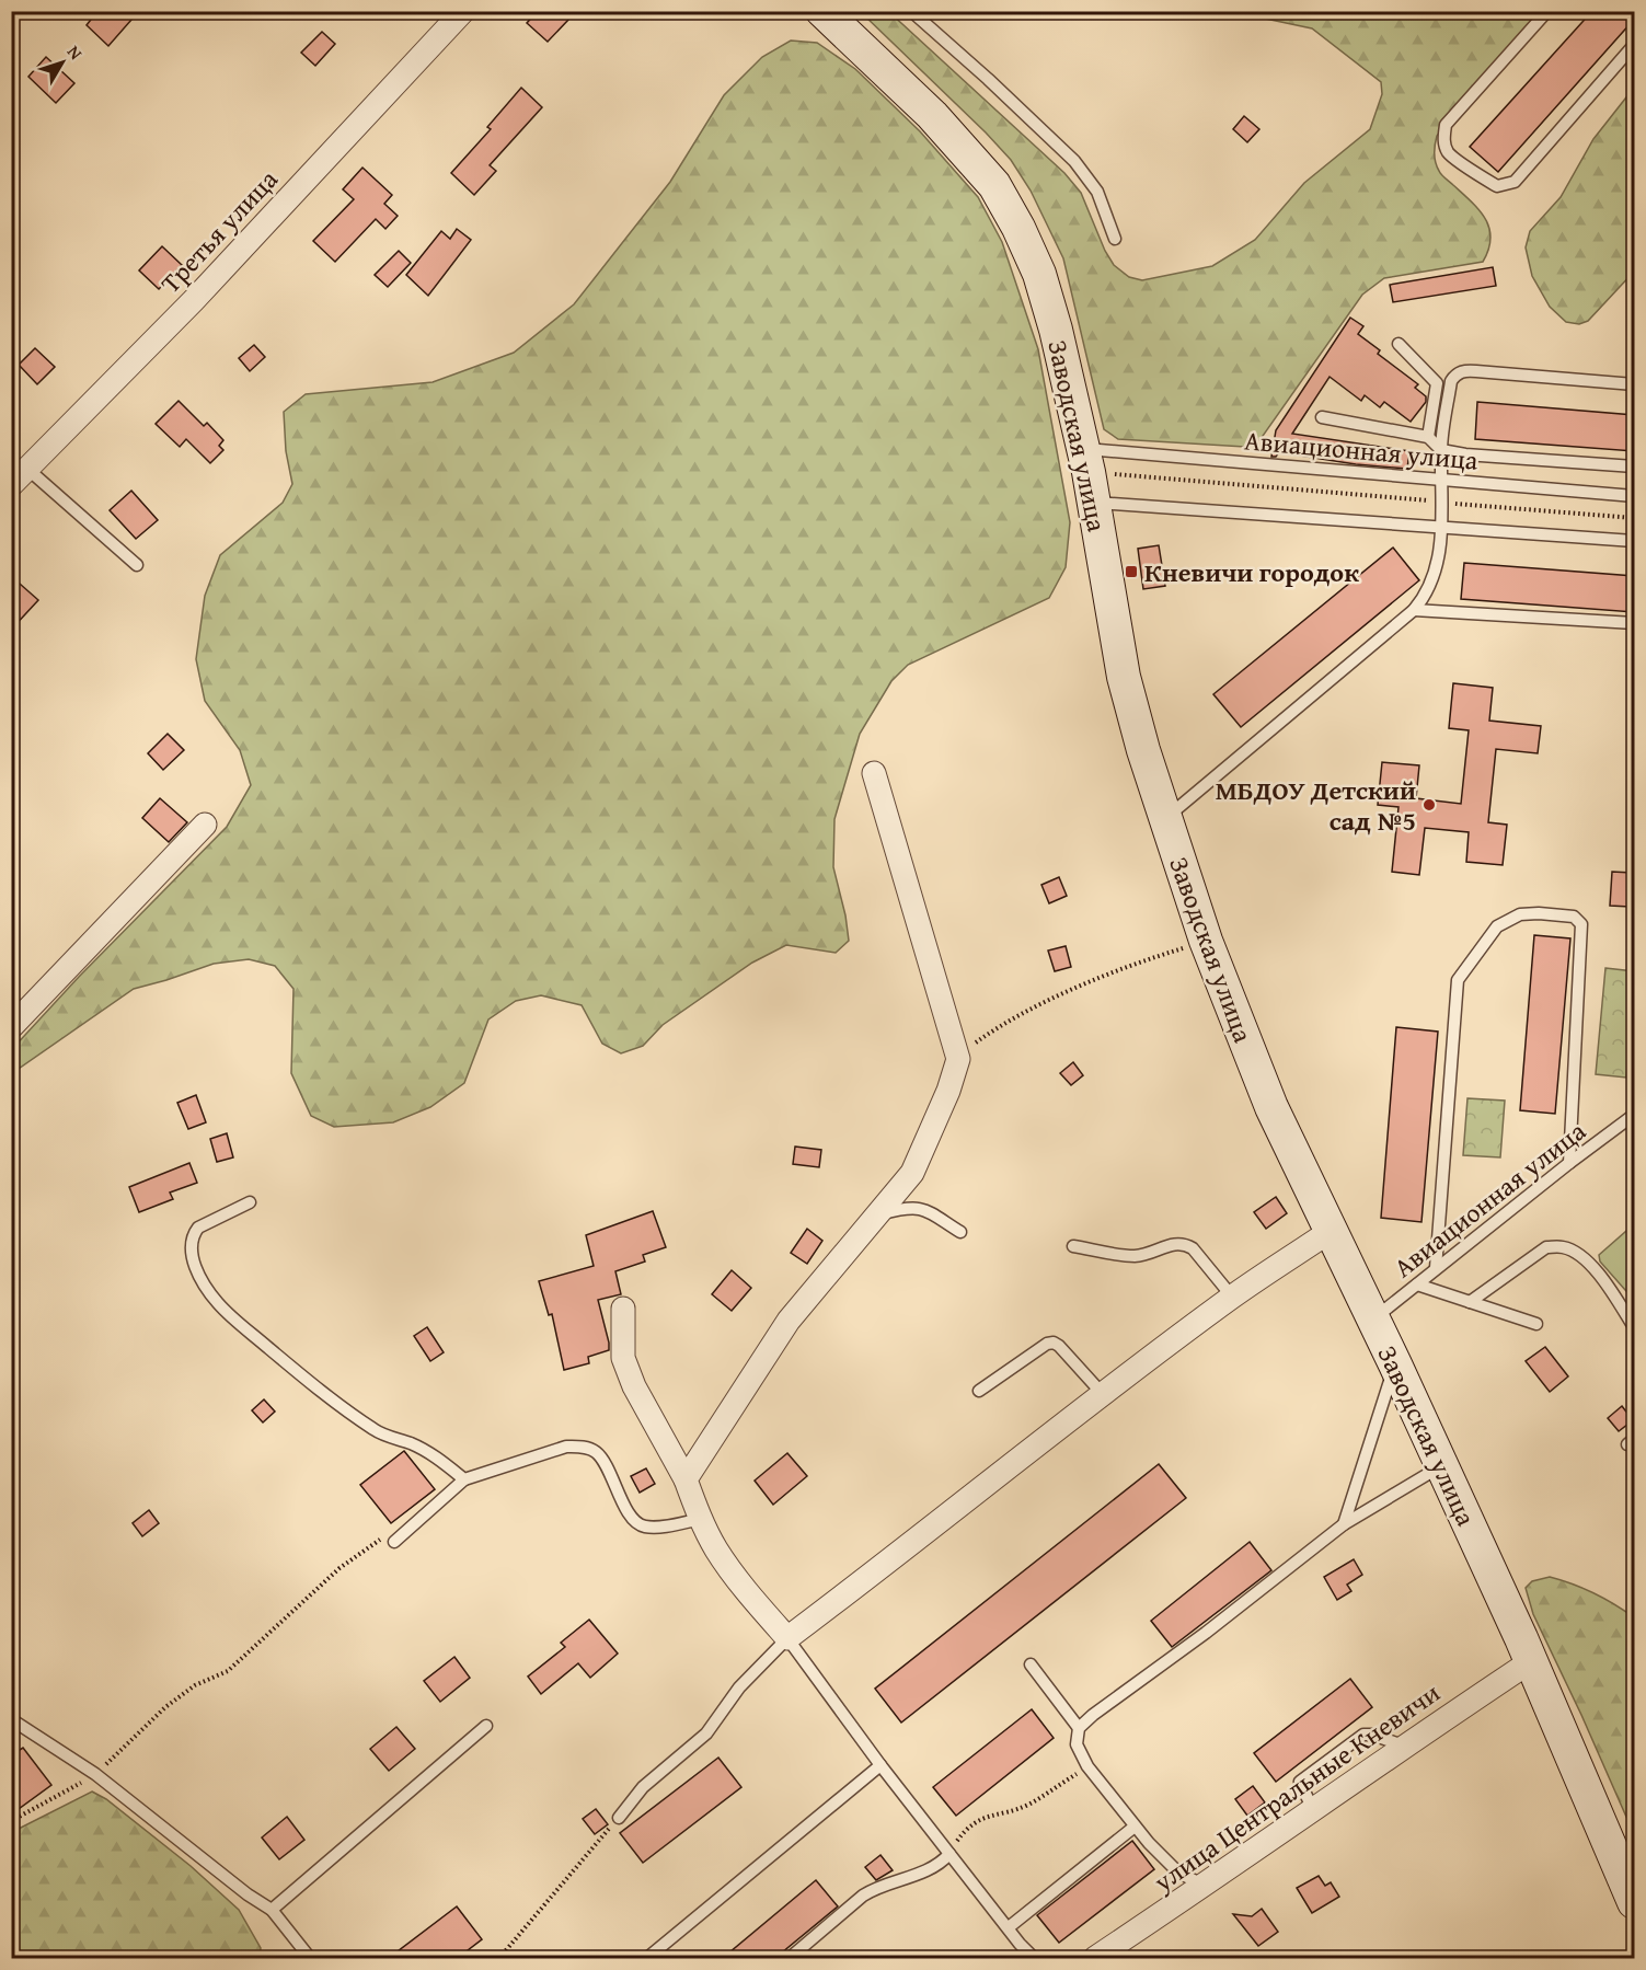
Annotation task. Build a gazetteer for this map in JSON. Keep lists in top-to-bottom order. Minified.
{"streets":{"street":["Третья улица","Заводская улица","улица Центральные Кневичи"],"lane":["Авиационная улица"]},"crossings":[["Заводская улица","Авиационная улица"],["Заводская улица","улица Центральные Кневичи"]],"places":{"transit":["Кневичи городок"],"other":["МБДОУ Детский сад №5"]},"north":"top right"}
